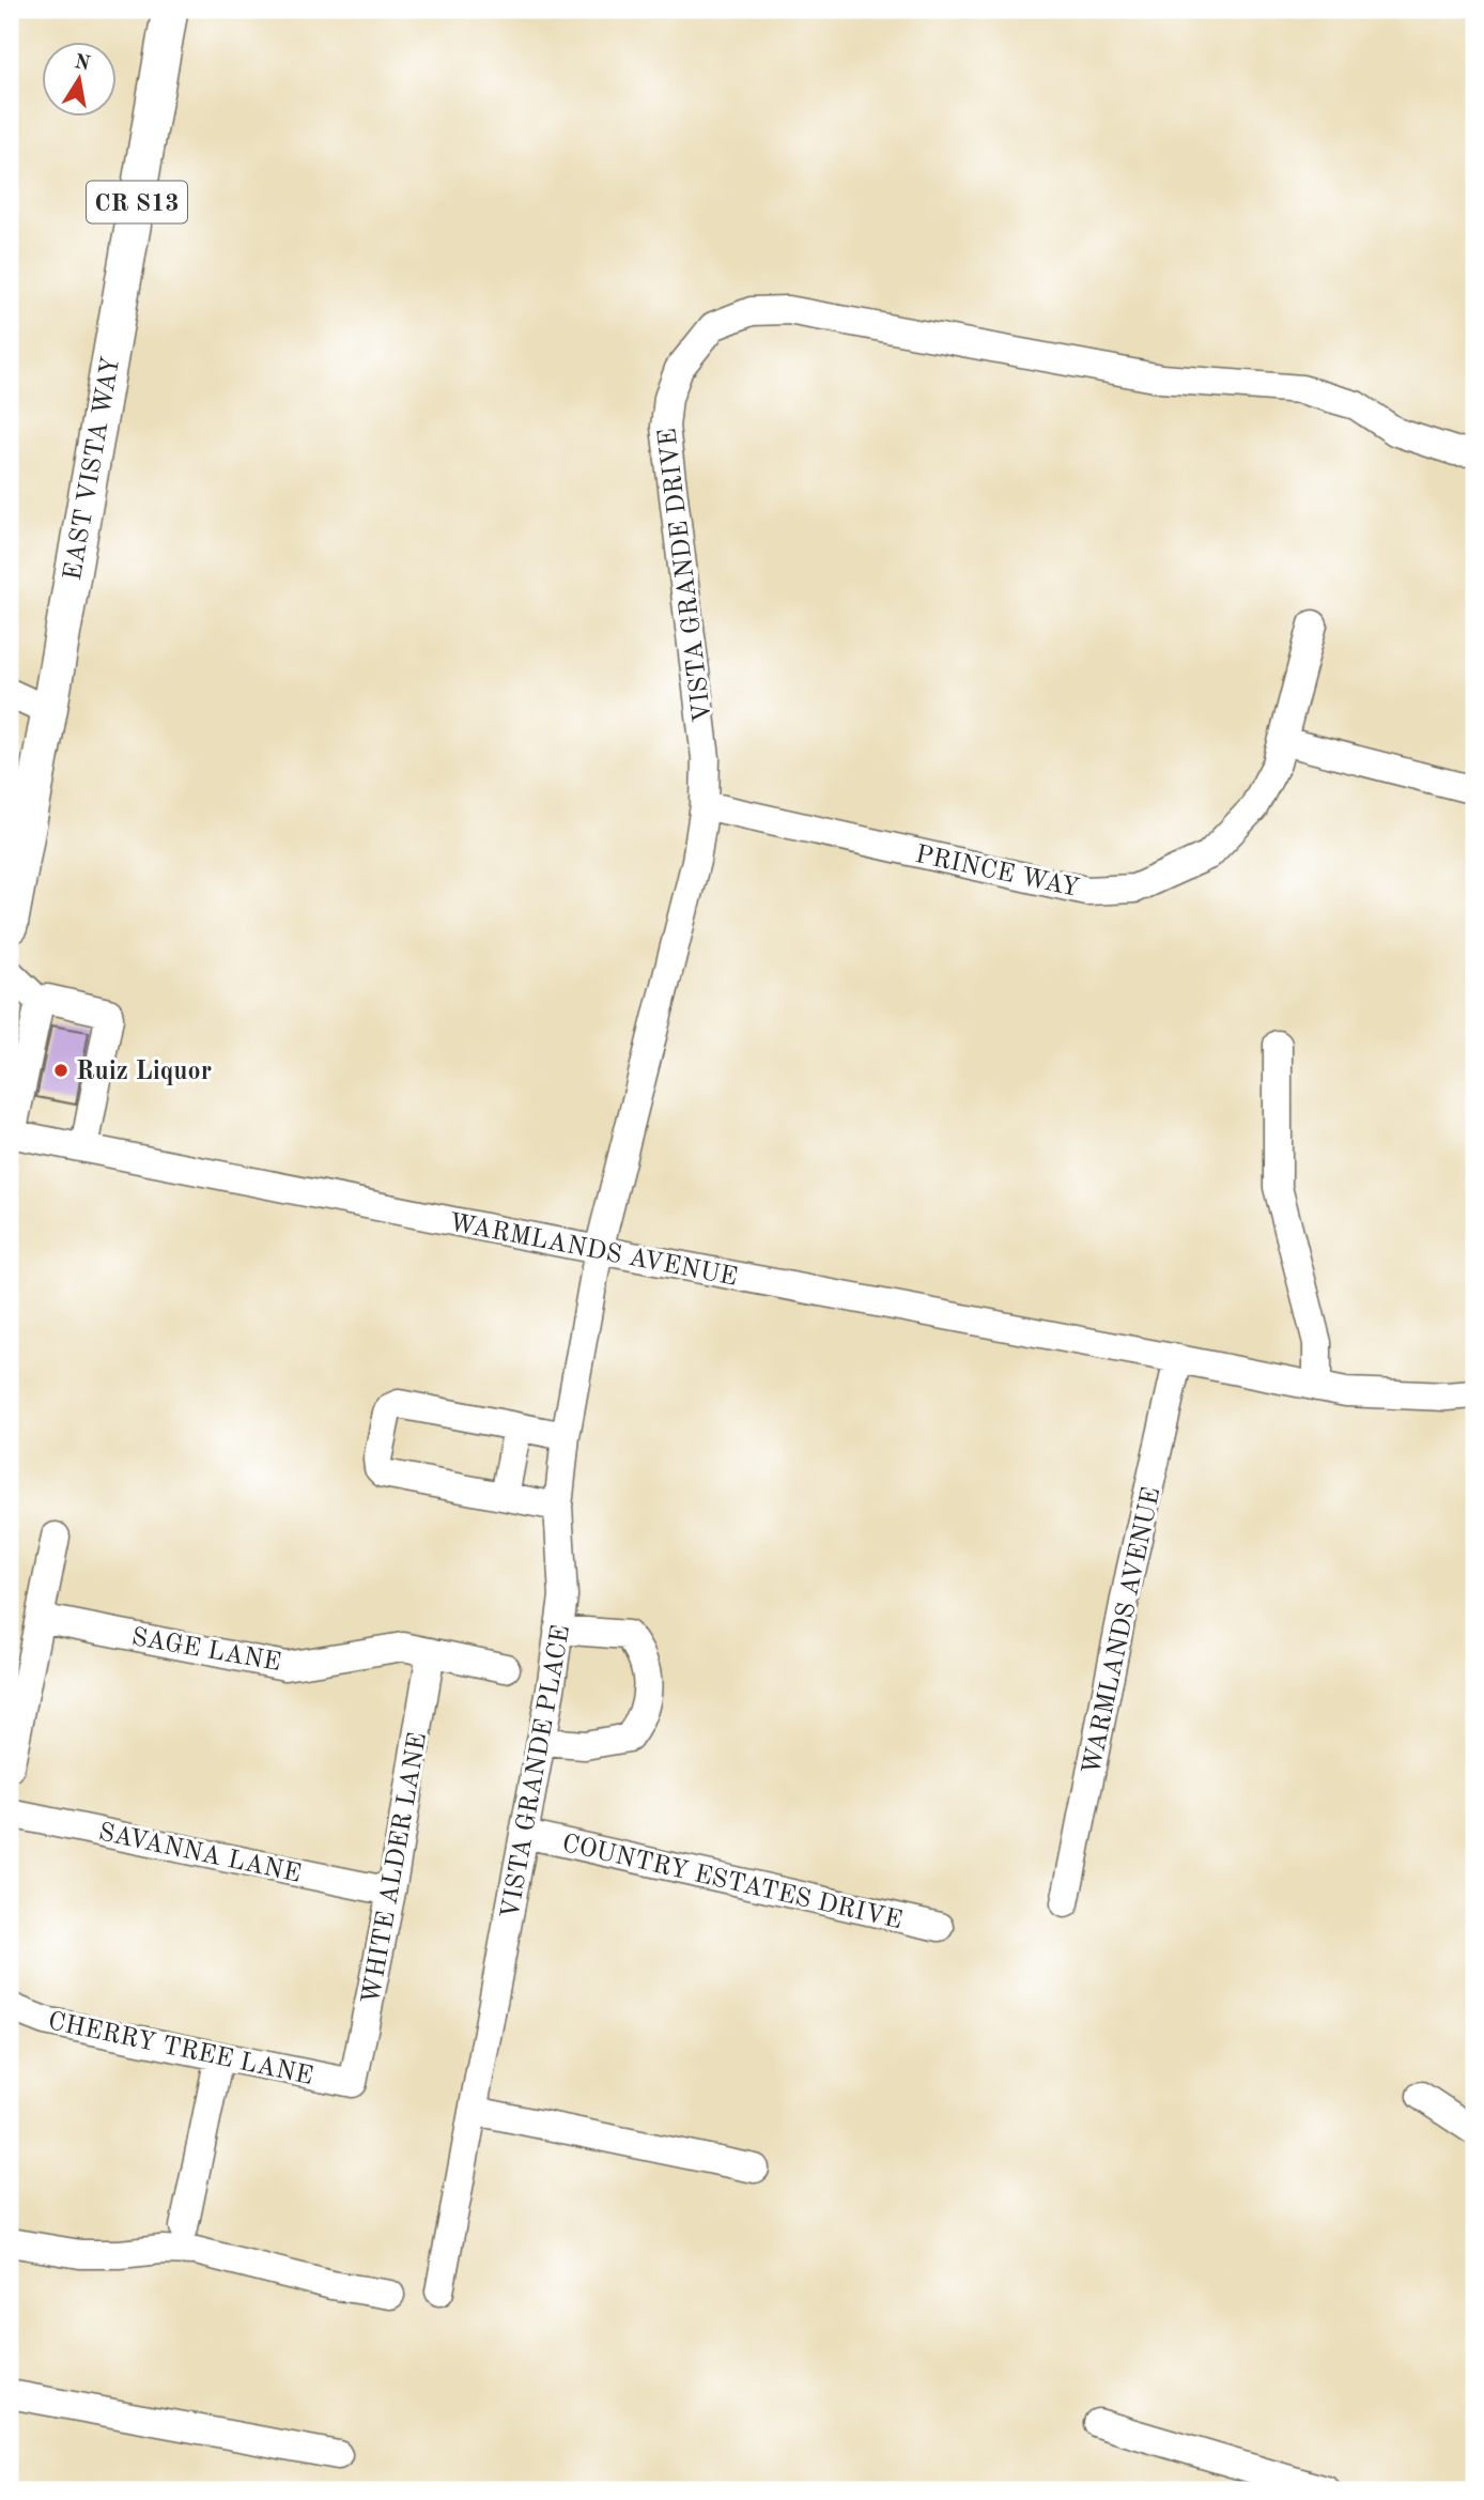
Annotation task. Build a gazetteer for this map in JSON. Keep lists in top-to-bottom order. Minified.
{"streets":{"main road":["CR S13","EAST VISTA WAY"],"street":["VISTA GRANDE DRIVE","PRINCE WAY","WARMLANDS AVENUE","SAGE LANE","VISTA GRANDE PLACE","SAVANNA LANE","WHITE ALDER LANE","COUNTRY ESTATES DRIVE","CHERRY TREE LANE"]},"crossings":[["VISTA GRANDE DRIVE","PRINCE WAY"],["VISTA GRANDE DRIVE","WARMLANDS AVENUE"],["VISTA GRANDE DRIVE","VISTA GRANDE PLACE"],["WARMLANDS AVENUE","VISTA GRANDE PLACE"],["SAGE LANE","WHITE ALDER LANE"],["VISTA GRANDE PLACE","COUNTRY ESTATES DRIVE"],["SAVANNA LANE","WHITE ALDER LANE"],["WHITE ALDER LANE","CHERRY TREE LANE"]],"places":["Ruiz Liquor"],"north":"top"}
